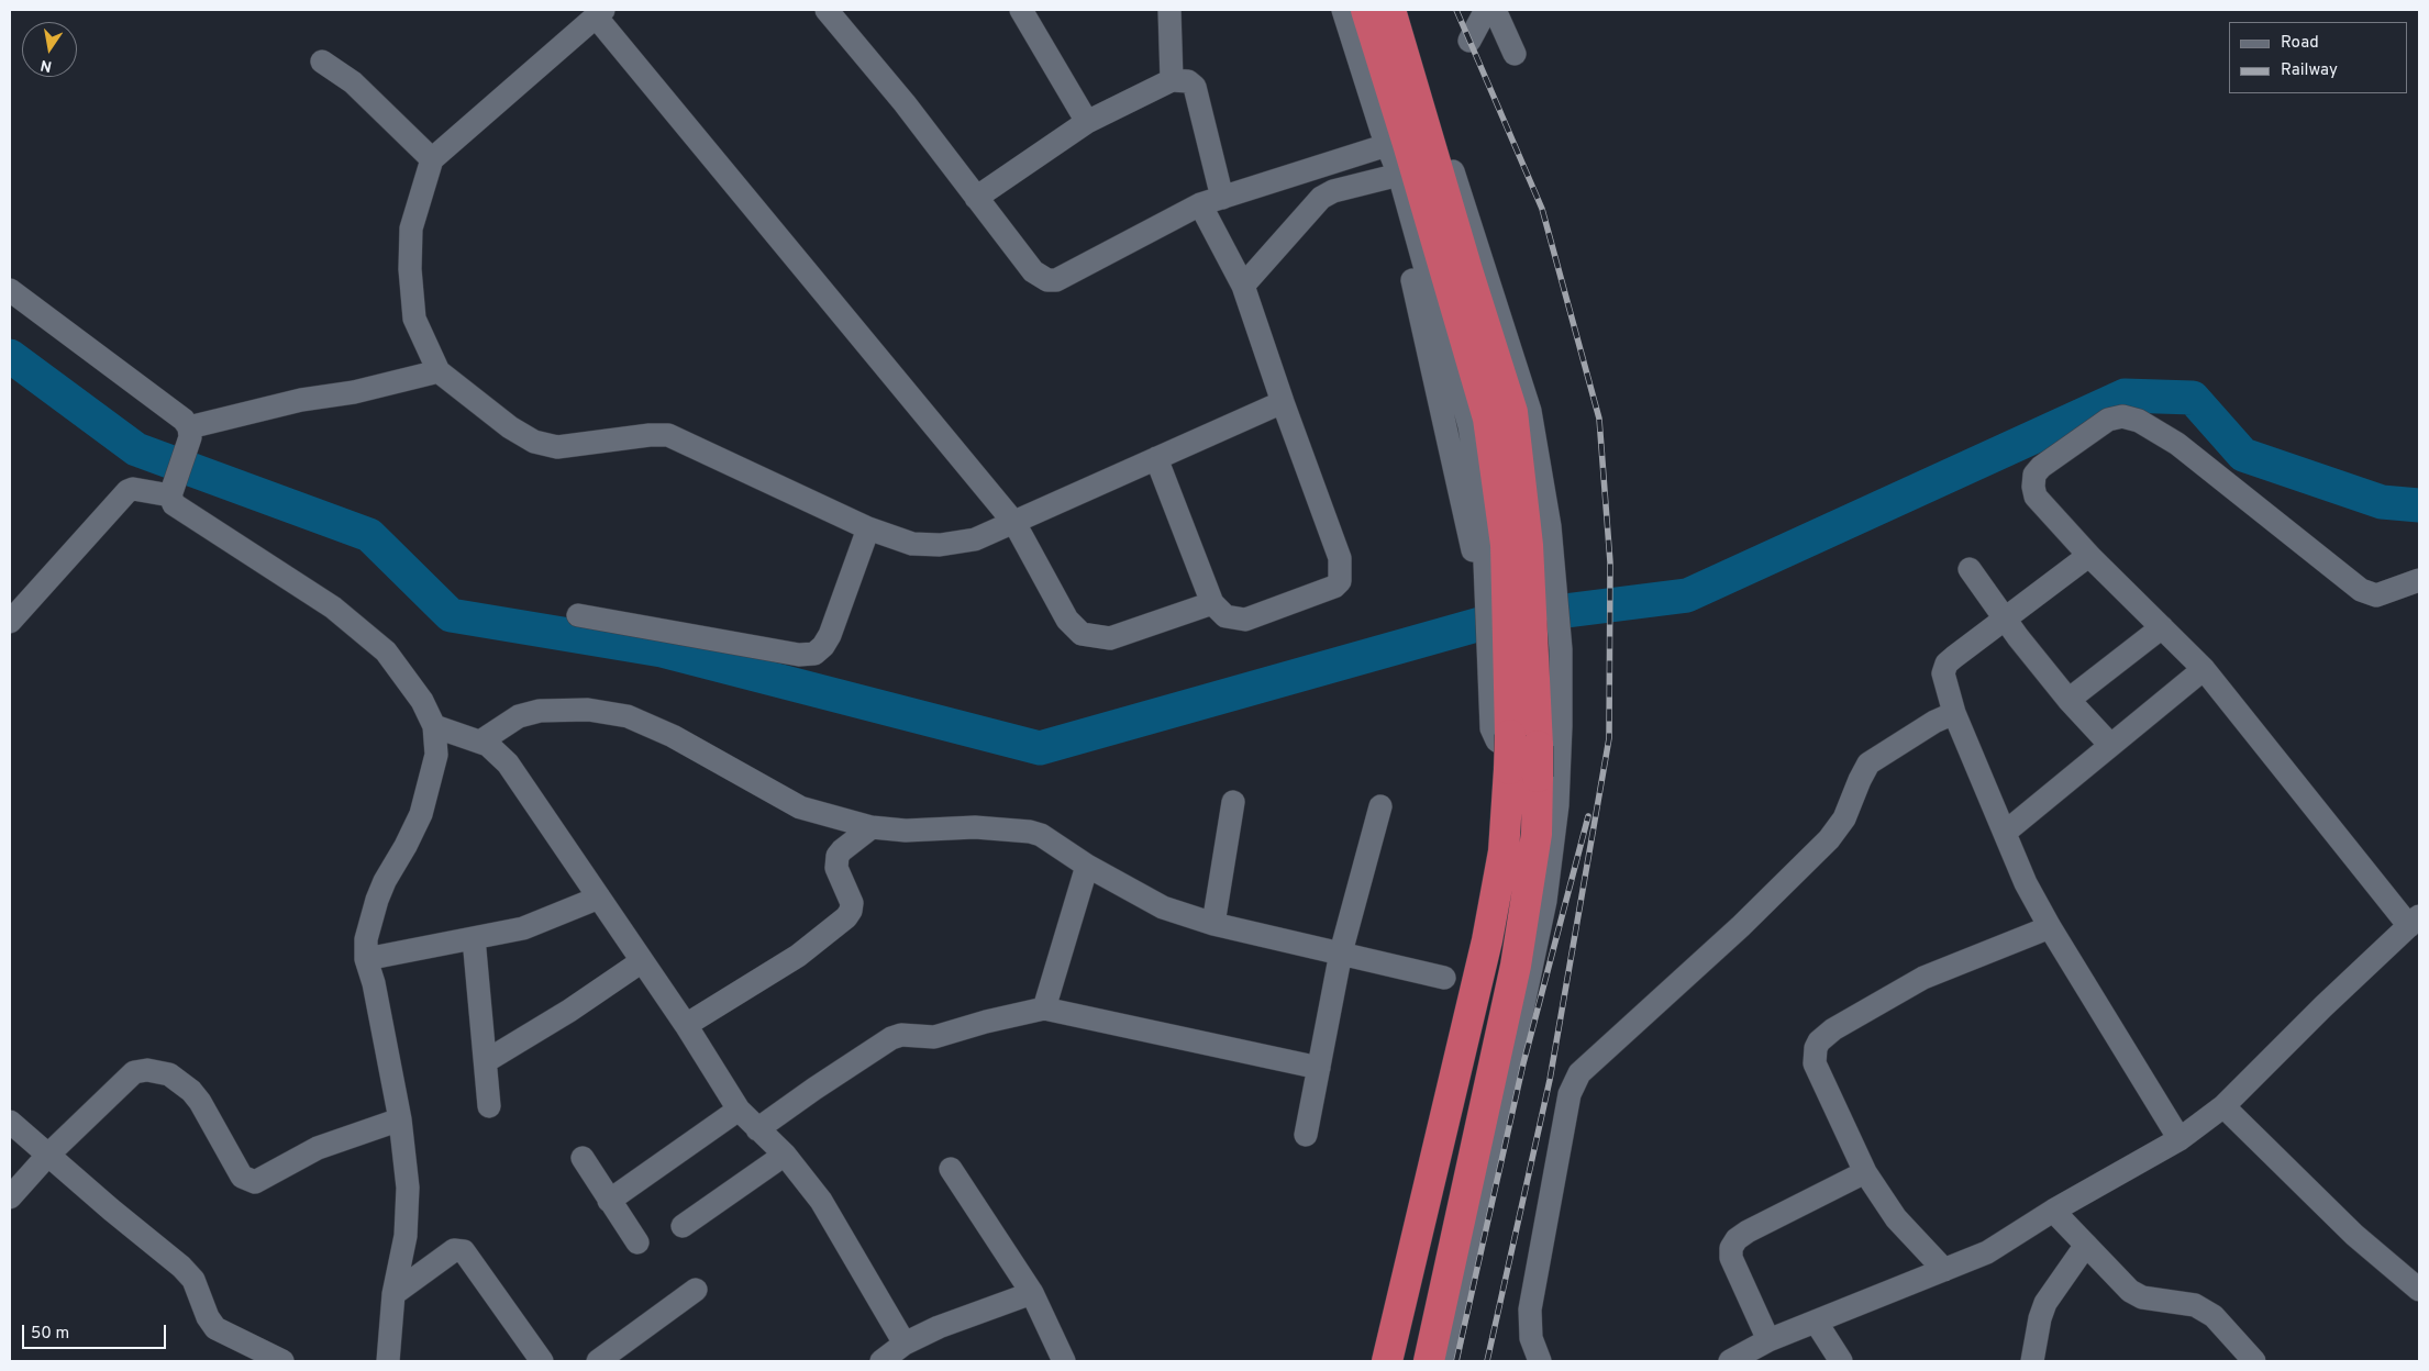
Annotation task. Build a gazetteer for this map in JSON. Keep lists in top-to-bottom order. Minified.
{"legend":["Road","Railway"],"scale_bar":"50 m","north":"bottom"}
